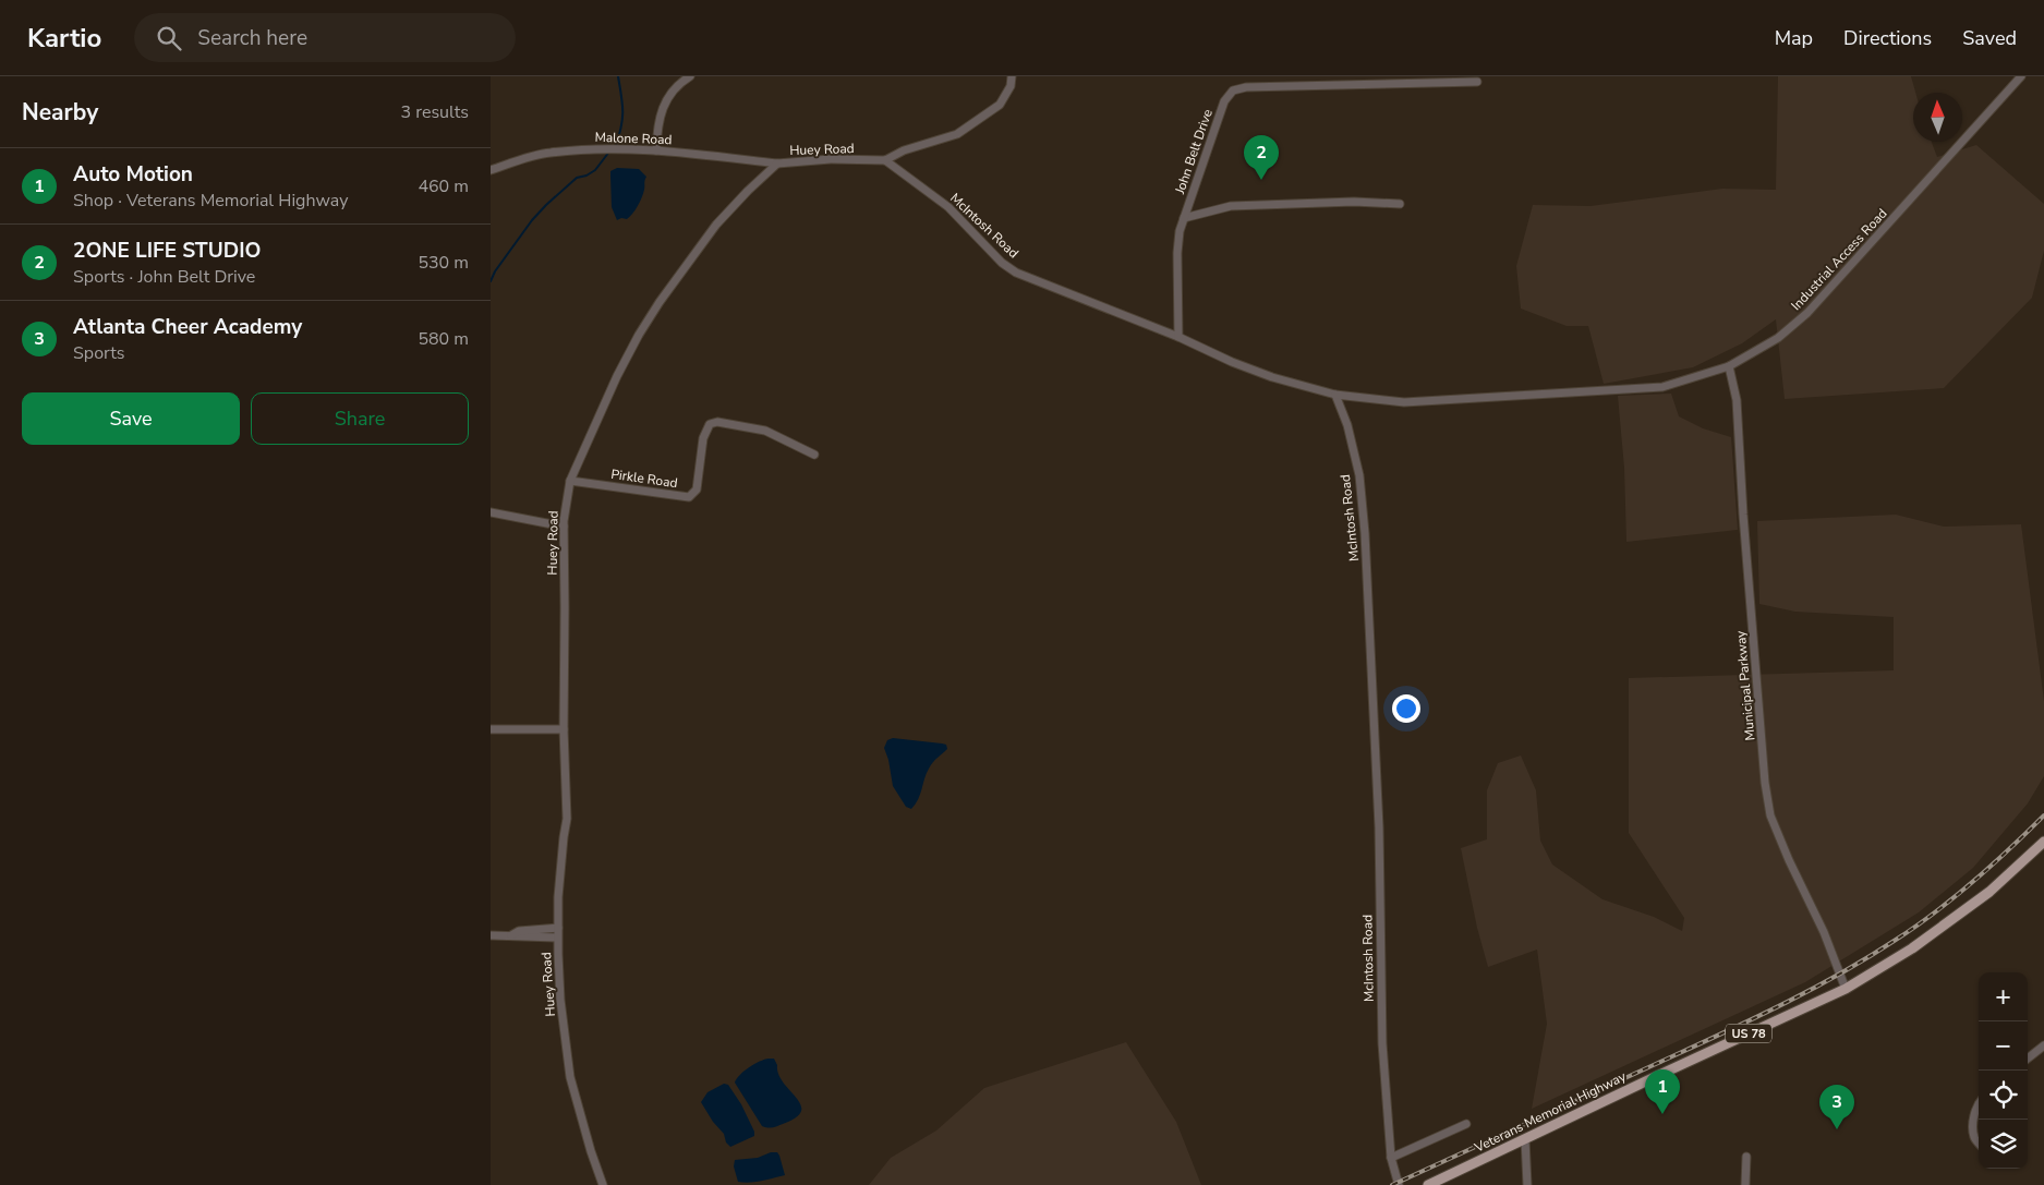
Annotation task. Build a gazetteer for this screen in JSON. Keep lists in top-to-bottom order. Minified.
{"streets":{"main road":["US 78","Veterans Memorial Highway"],"street":["Malone Road","Huey Road","John Belt Drive","McIntosh Road","Industrial Access Road","Pirkle Road","Municipal Parkway"]},"crossings":[["Malone Road","Huey Road"],["Huey Road","McIntosh Road"],["Huey Road","Pirkle Road"],["John Belt Drive","McIntosh Road"],["McIntosh Road","Industrial Access Road"],["Industrial Access Road","Municipal Parkway"],["Municipal Parkway","Veterans Memorial Highway"]],"north":"top","page":{"header":"Kartio","search":"Search here","nav":["Map","Directions","Saved"],"heading":["Nearby","3 results"],"pins":["2","1","3"],"list":[{"mark":"1","name":"Auto Motion","note":"Shop · Veterans Memorial Highway","value":"460 m"},{"mark":"2","name":"2ONE LIFE STUDIO","note":"Sports · John Belt Drive","value":"530 m"},{"mark":"3","name":"Atlanta Cheer Academy","note":"Sports","value":"580 m"}],"buttons":["Save","Share"],"map_buttons":["+","−"]}}
